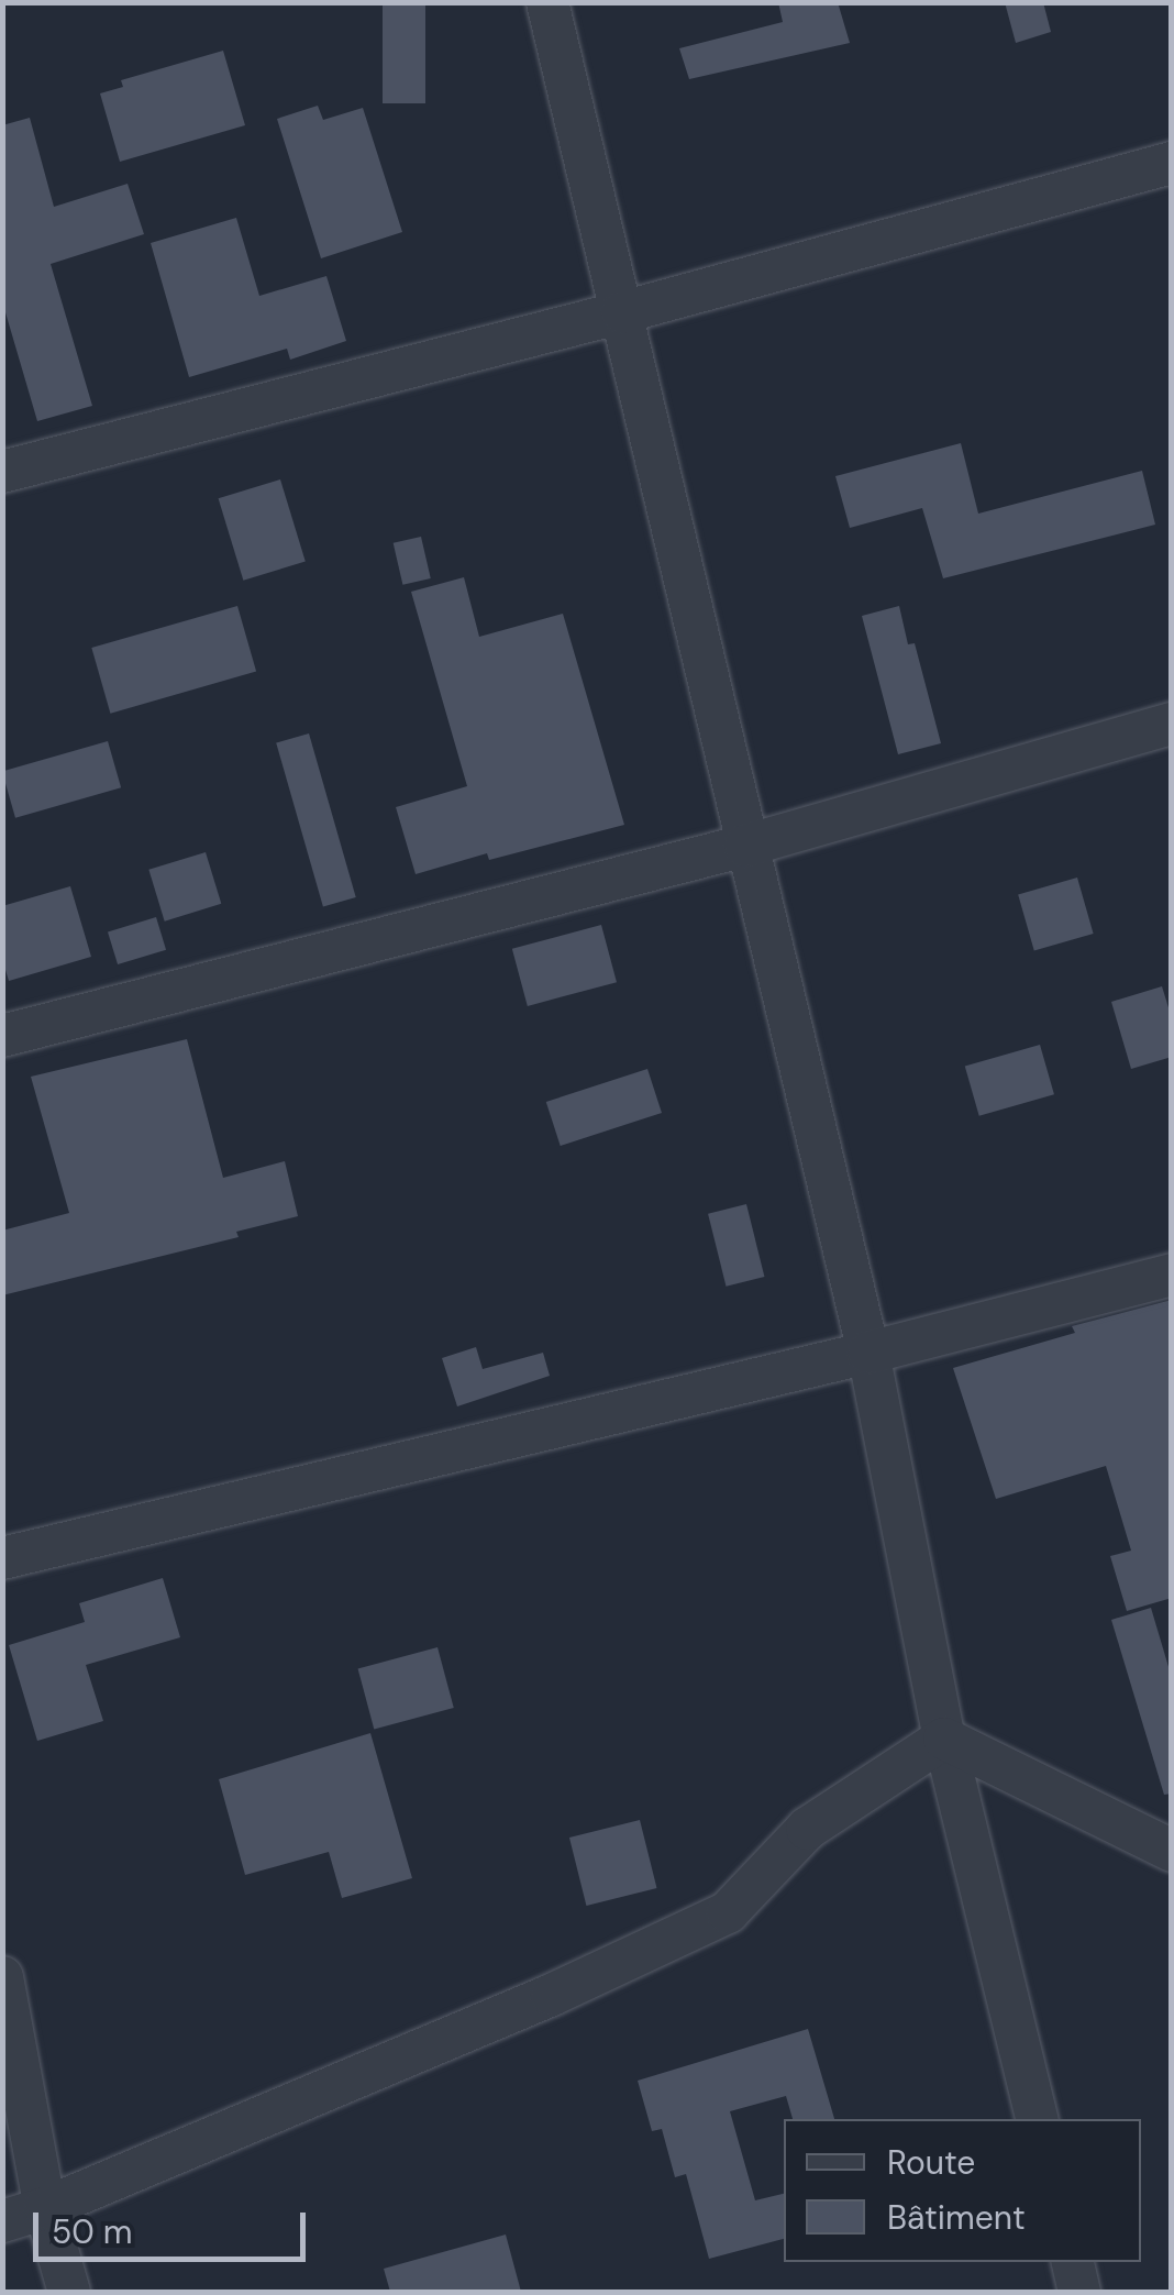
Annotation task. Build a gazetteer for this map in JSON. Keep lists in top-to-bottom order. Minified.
{"legend":["Route","Bâtiment"],"scale_bar":"50 m"}
